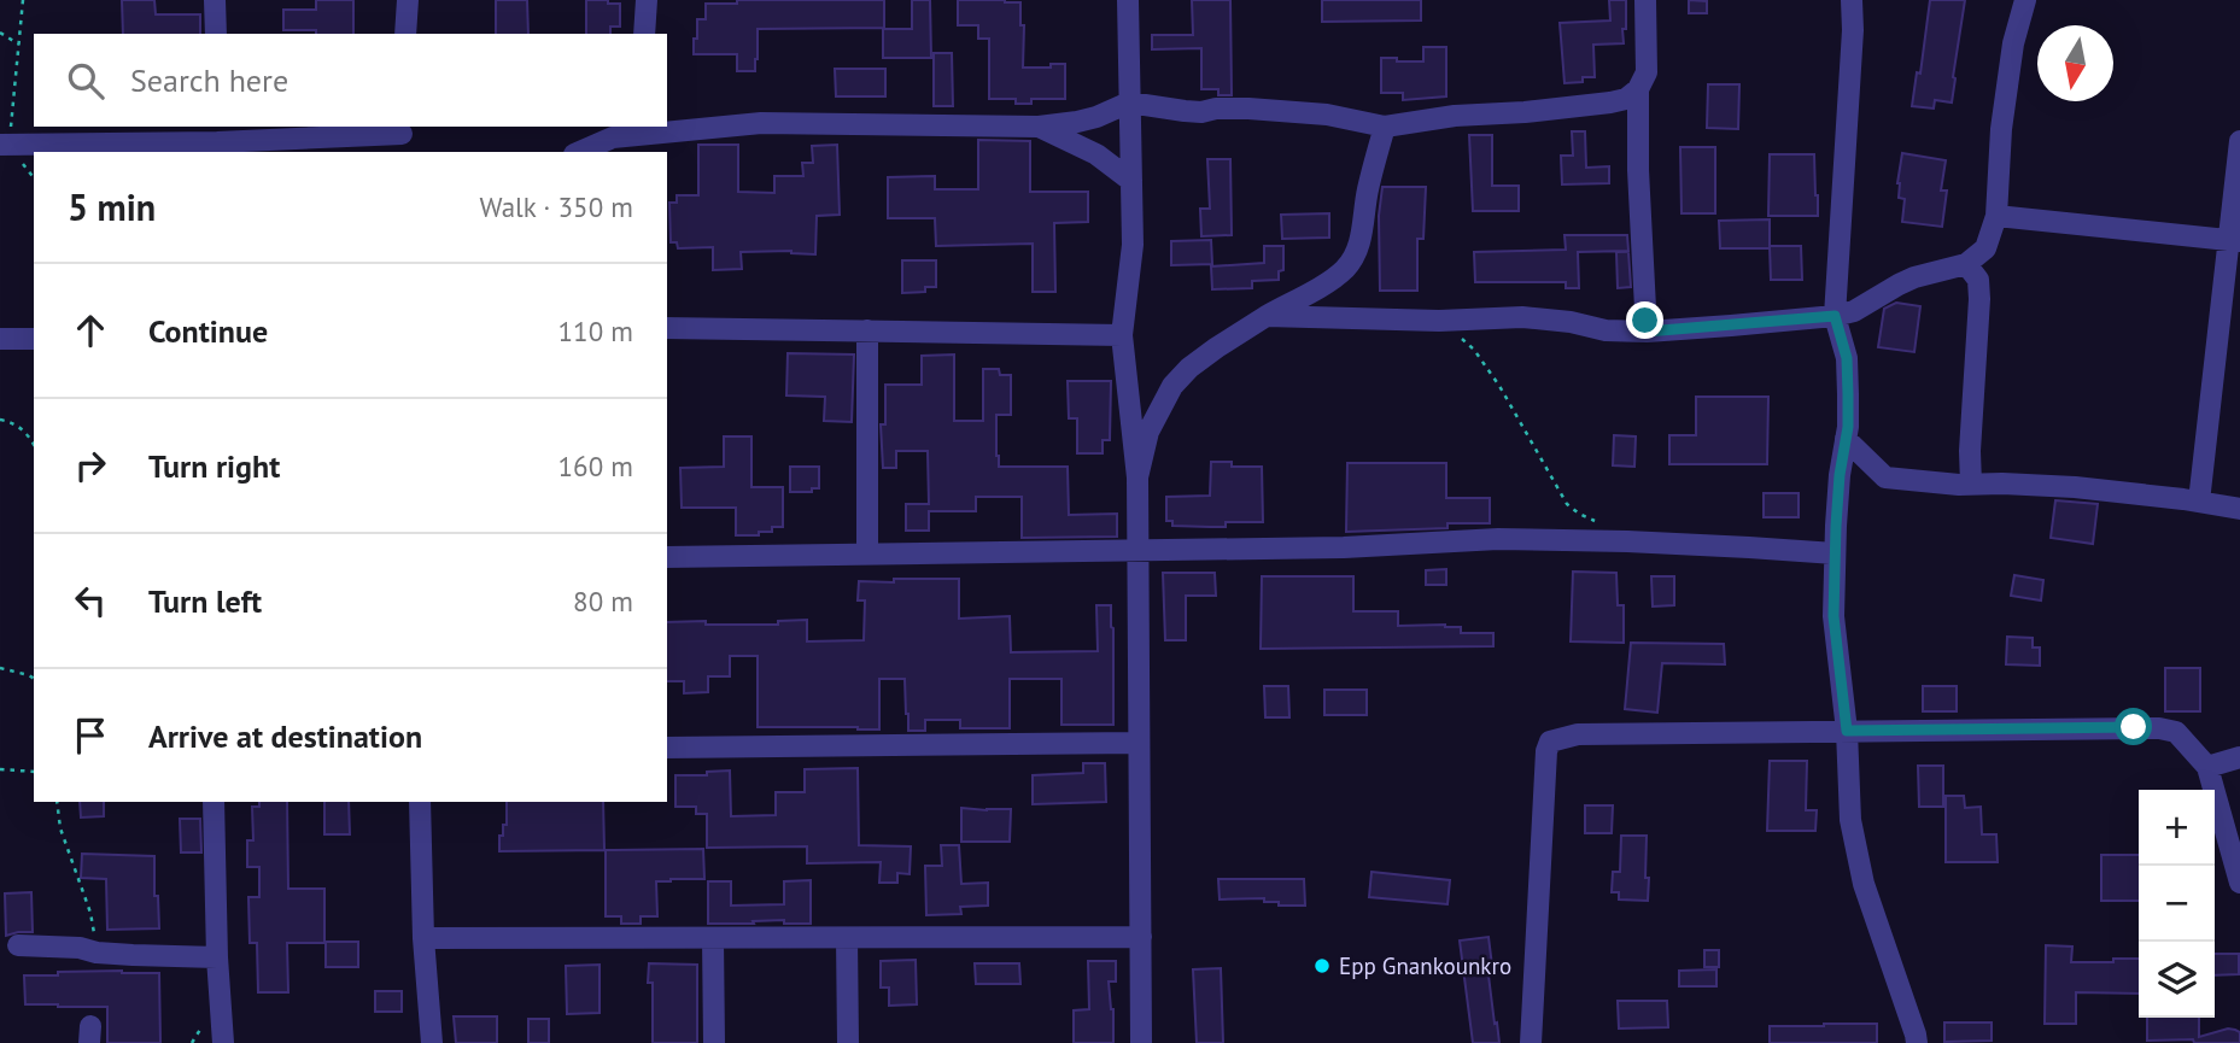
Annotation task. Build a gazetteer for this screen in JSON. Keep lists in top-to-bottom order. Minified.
{"places":["Epp Gnankounkro"],"north":"bottom","page":{"search":"Search here","heading":["5 min","Walk · 350 m"],"list":[["Continue","110 m"],["Turn right","160 m"],["Turn left","80 m"],"Arrive at destination"],"map_buttons":["+","−"]}}
